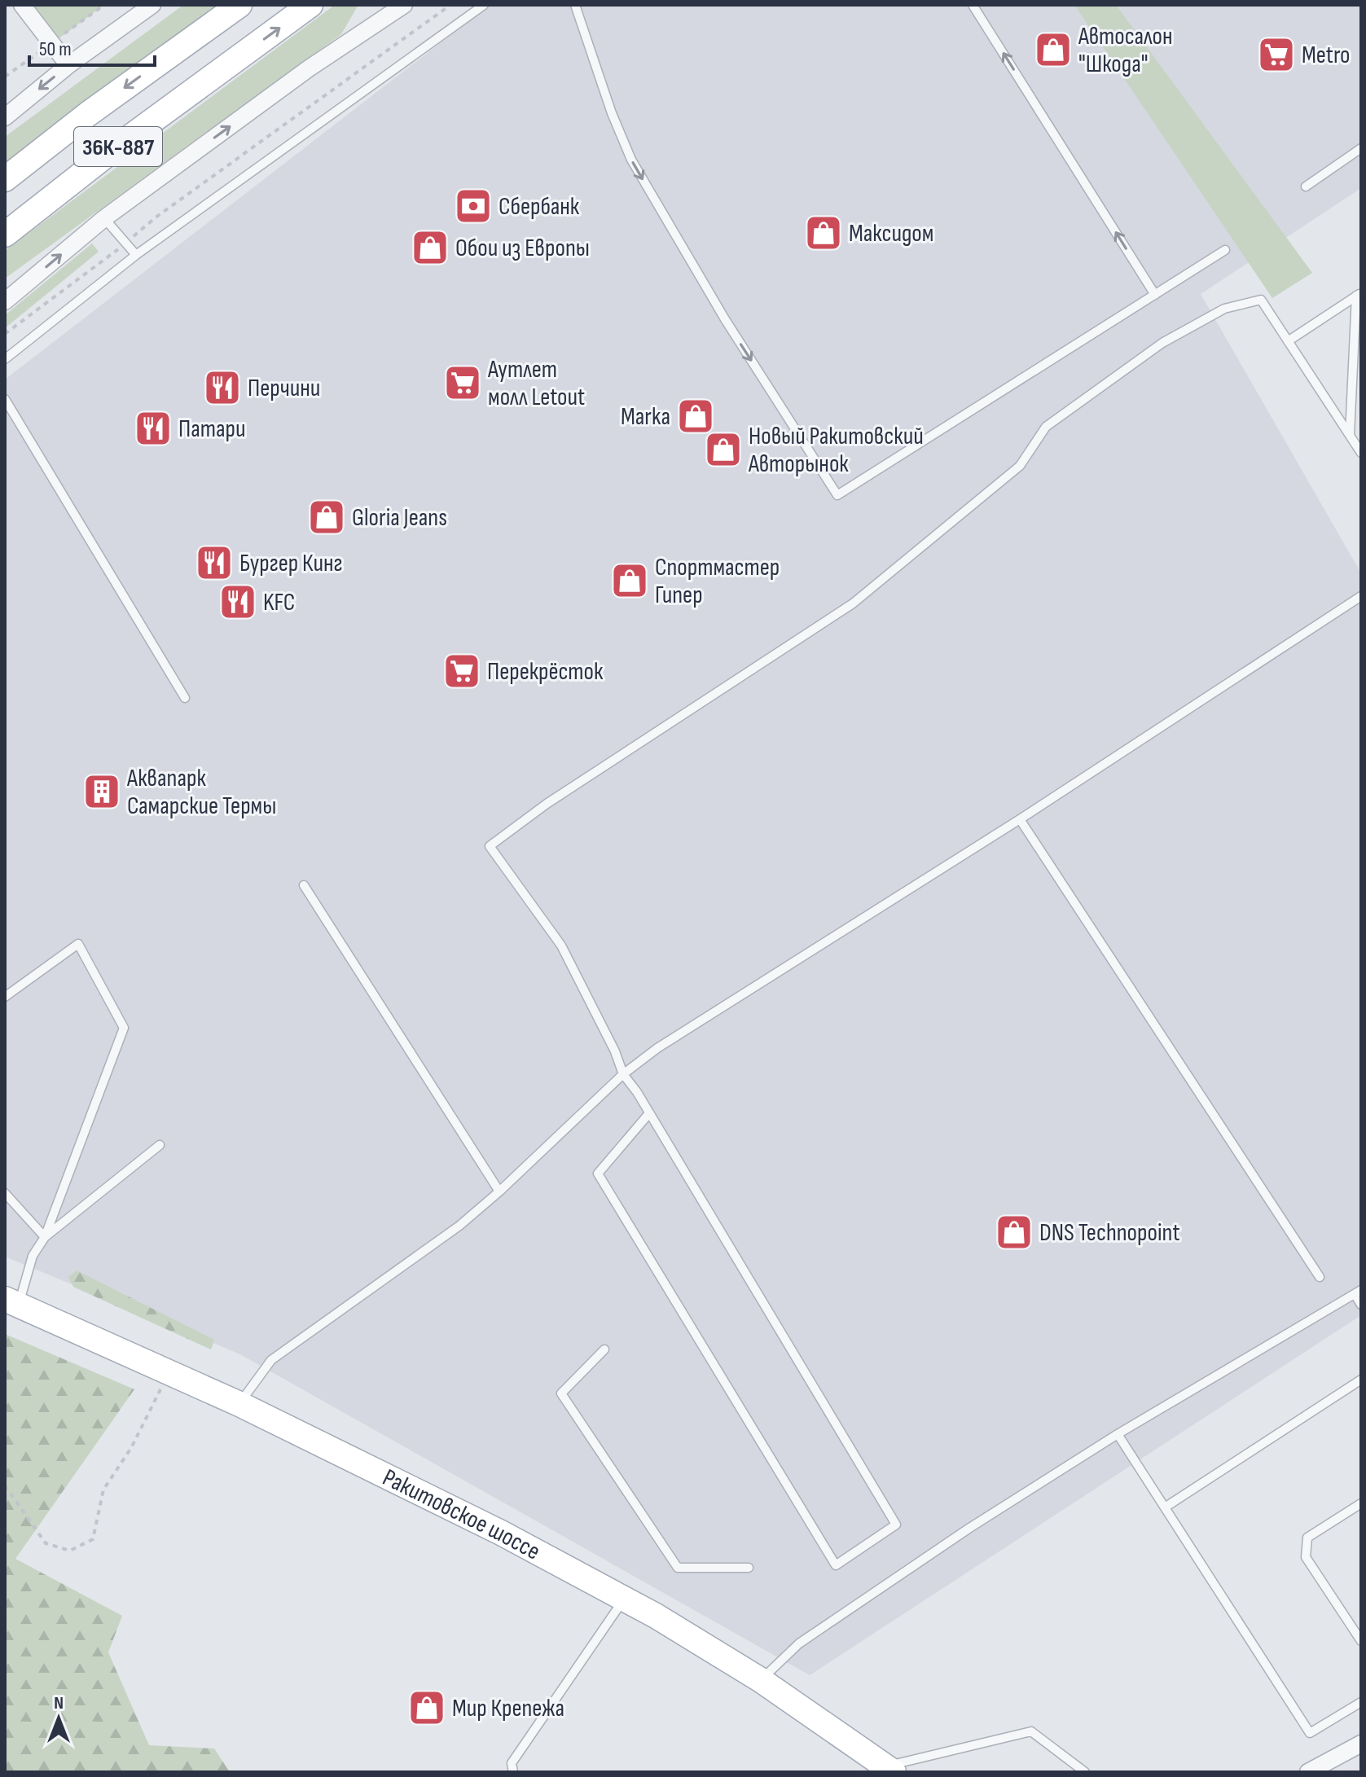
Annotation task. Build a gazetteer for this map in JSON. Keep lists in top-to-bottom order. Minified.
{"streets":{"main road":["36К-887","Ракитовское шоссе"]},"places":{"shop":["Автосалон \"Шкода\"","Максидом","Обои из Европы","Marka","Новый Ракитовский Авторынок","Gloria Jeans","Спортмастер Гипер","DNS Technopoint","Мир Крепежа"],"supermarket":["Metro","Аутлет молл Letout","Перекрёсток"],"bank":["Сбербанк"],"restaurant":["Перчини","Патари","Бургер Кинг","KFC"],"building":["Аквапарк Самарские Термы"]},"scale_bar":"50 m","north":"top"}
